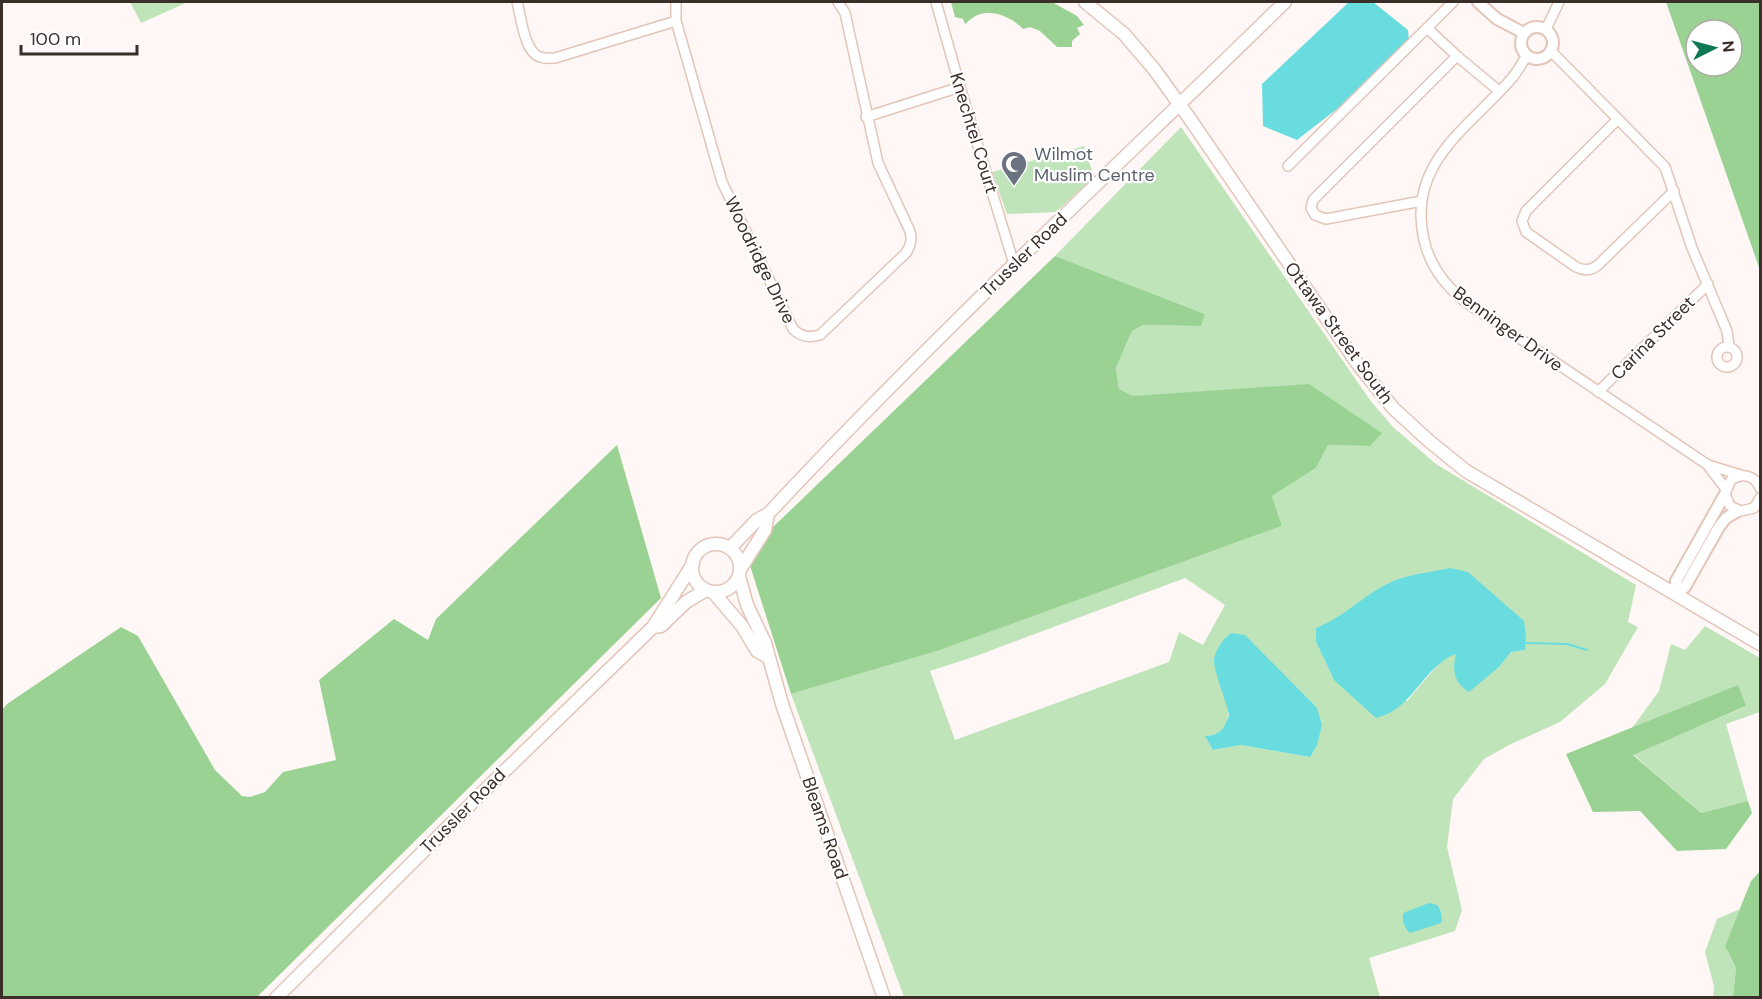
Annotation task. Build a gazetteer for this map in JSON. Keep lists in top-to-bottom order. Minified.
{"streets":{"main road":["Trussler Road","Ottawa Street South","Bleams Road"],"street":["Knechtel Court","Woodridge Drive","Benninger Drive","Carina Street"]},"crossings":[["Knechtel Court","Trussler Road"],["Trussler Road","Ottawa Street South"],["Trussler Road","Bleams Road"],["Benninger Drive","Carina Street"]],"places":{"mosque":["Wilmot Muslim Centre"]},"scale_bar":"100 m","north":"right"}
